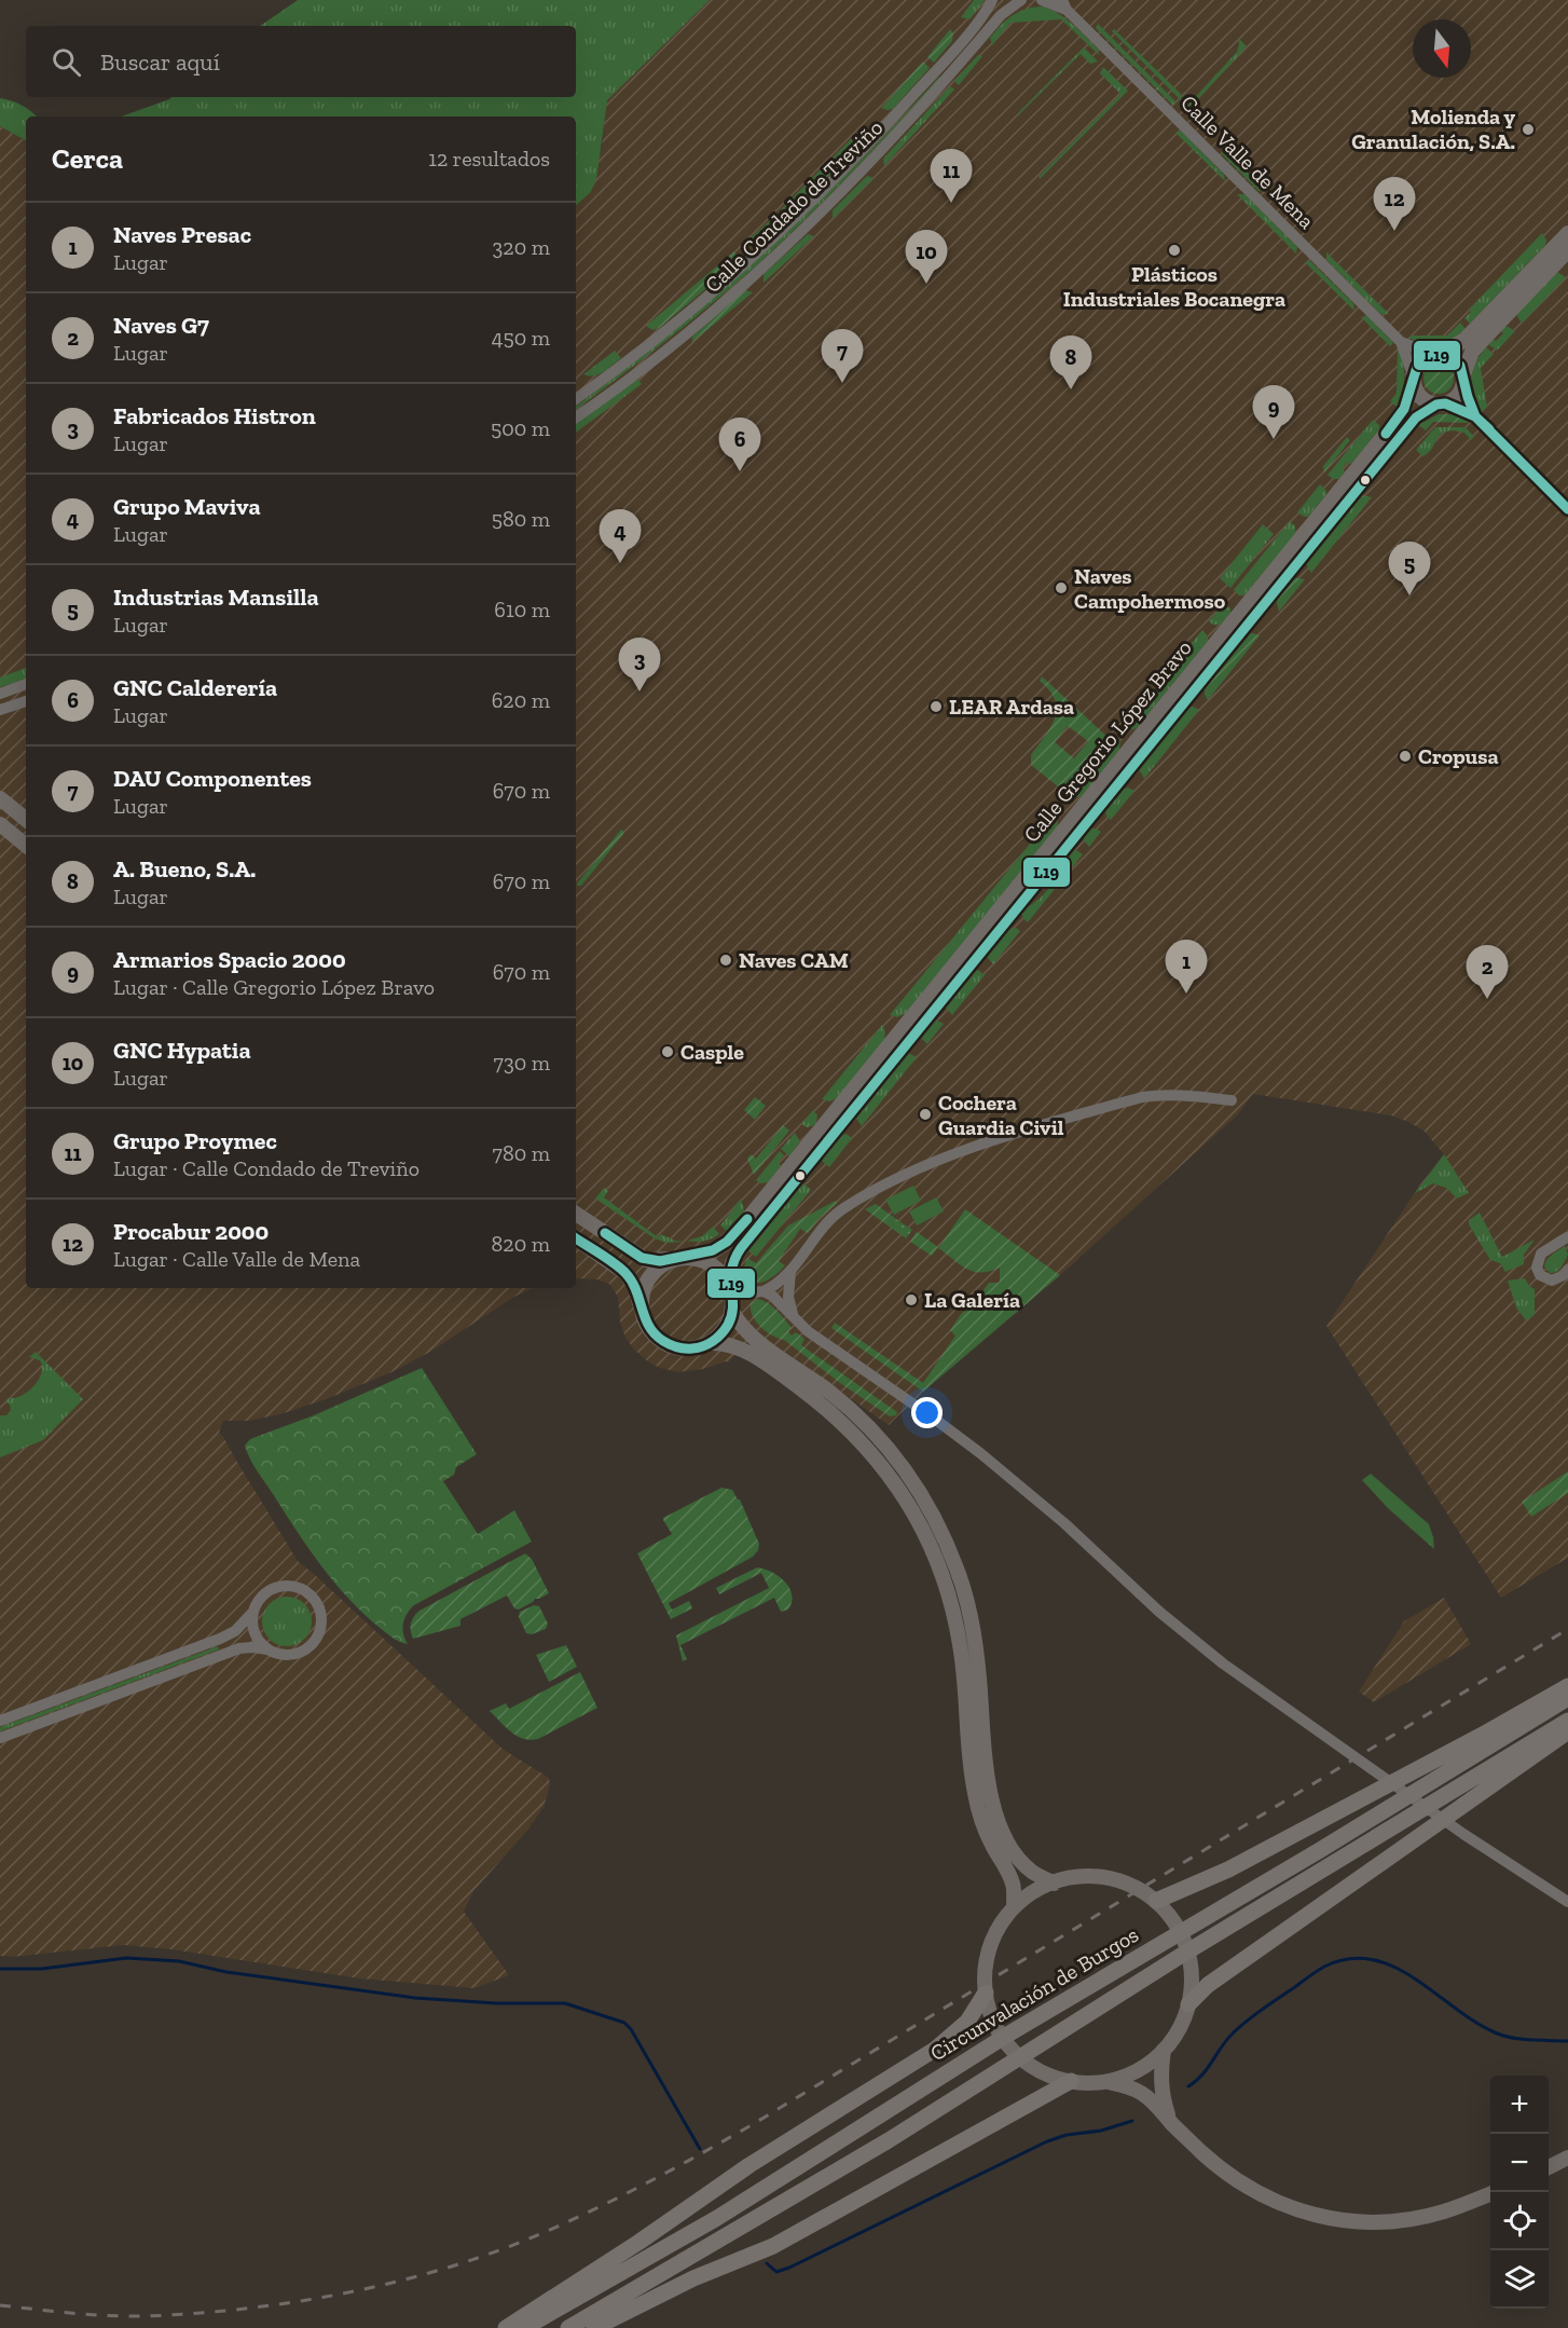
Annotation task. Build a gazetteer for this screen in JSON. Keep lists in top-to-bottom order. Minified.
{"streets":{"highway":["Circunvalación de Burgos"],"main road":["Calle Gregorio López Bravo"],"street":["Calle Valle de Mena","Calle Condado de Treviño"]},"crossings":[["Calle Valle de Mena","Calle Gregorio López Bravo"]],"places":["Molienda y Granulación, S.A.","Plásticos Industriales Bocanegra","Naves Campohermoso","LEAR Ardasa","Cropusa","Naves CAM","Casple","Cochera Guardia Civil","La Galería"],"lines":["transit line L19"],"north":"bottom","page":{"search":"Buscar aquí","heading":["Cerca","12 resultados"],"pins":["11","12","10","7","8","9","6","4","5","3","1","2"],"list":[{"mark":"1","name":"Naves Presac","note":"Lugar","value":"320 m"},{"mark":"2","name":"Naves G7","note":"Lugar","value":"450 m"},{"mark":"3","name":"Fabricados Histron","note":"Lugar","value":"500 m"},{"mark":"4","name":"Grupo Maviva","note":"Lugar","value":"580 m"},{"mark":"5","name":"Industrias Mansilla","note":"Lugar","value":"610 m"},{"mark":"6","name":"GNC Calderería","note":"Lugar","value":"620 m"},{"mark":"7","name":"DAU Componentes","note":"Lugar","value":"670 m"},{"mark":"8","name":"A. Bueno, S.A.","note":"Lugar","value":"670 m"},{"mark":"9","name":"Armarios Spacio 2000","note":"Lugar · Calle Gregorio López Bravo","value":"670 m"},{"mark":"10","name":"GNC Hypatia","note":"Lugar","value":"730 m"},{"mark":"11","name":"Grupo Proymec","note":"Lugar · Calle Condado de Treviño","value":"780 m"},{"mark":"12","name":"Procabur 2000","note":"Lugar · Calle Valle de Mena","value":"820 m"}],"map_buttons":["+","−"]}}
